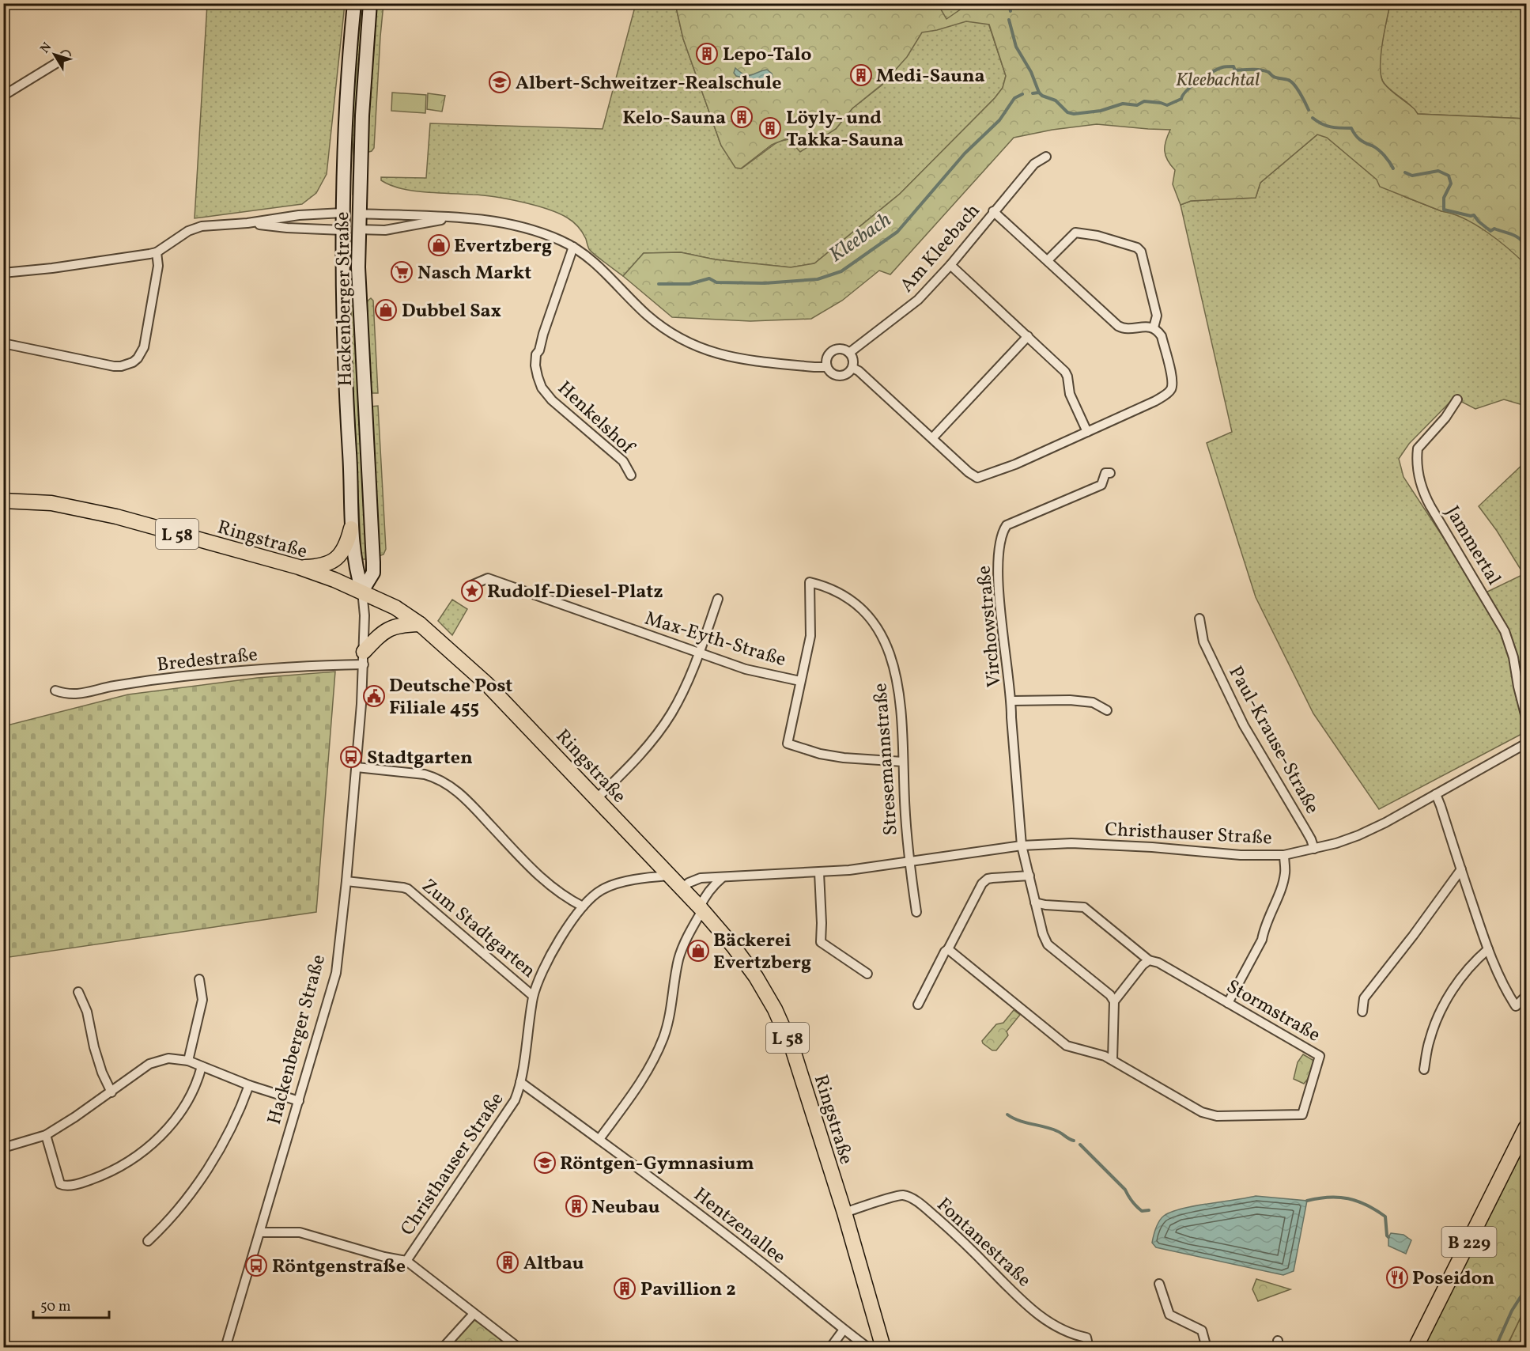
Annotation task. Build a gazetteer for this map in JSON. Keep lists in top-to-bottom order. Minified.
{"streets":{"main road":["L 58","Ringstraße","B 229"],"street":["Am Kleebach","Hackenberger Straße","Henkelshof","Jammertal","Virchowstraße","Max-Eyth-Straße","Bredestraße","Paul-Krause-Straße","Stresemannstraße","Christhauser Straße","Zum Stadtgarten","Stormstraße","Hentzenallee","Fontanestraße"]},"crossings":[["Hackenberger Straße","Ringstraße"],["Hackenberger Straße","Bredestraße"],["Hackenberger Straße","Zum Stadtgarten"],["Ringstraße","Christhauser Straße"],["Ringstraße","Fontanestraße"],["Virchowstraße","Christhauser Straße"],["Max-Eyth-Straße","Stresemannstraße"],["Paul-Krause-Straße","Christhauser Straße"],["Stresemannstraße","Christhauser Straße"],["Christhauser Straße","Zum Stadtgarten"],["Christhauser Straße","Hentzenallee"]],"water":["Kleebach"],"parks":["Kleebachtal"],"places":{"building":["Lepo-Talo","Medi-Sauna","Kelo-Sauna","Löyly- und Takka-Sauna","Neubau","Altbau","Pavillion 2"],"school or university":["Albert-Schweitzer-Realschule","Röntgen-Gymnasium"],"shop":["Evertzberg","Dubbel Sax","Bäckerei Evertzberg"],"supermarket":["Nasch Markt"],"place":["Rudolf-Diesel-Platz"],"public building":["Deutsche Post Filiale 455"],"bus stop":["Stadtgarten","Röntgenstraße"],"restaurant":["Poseidon"]},"scale_bar":"50 m","north":"top left"}
